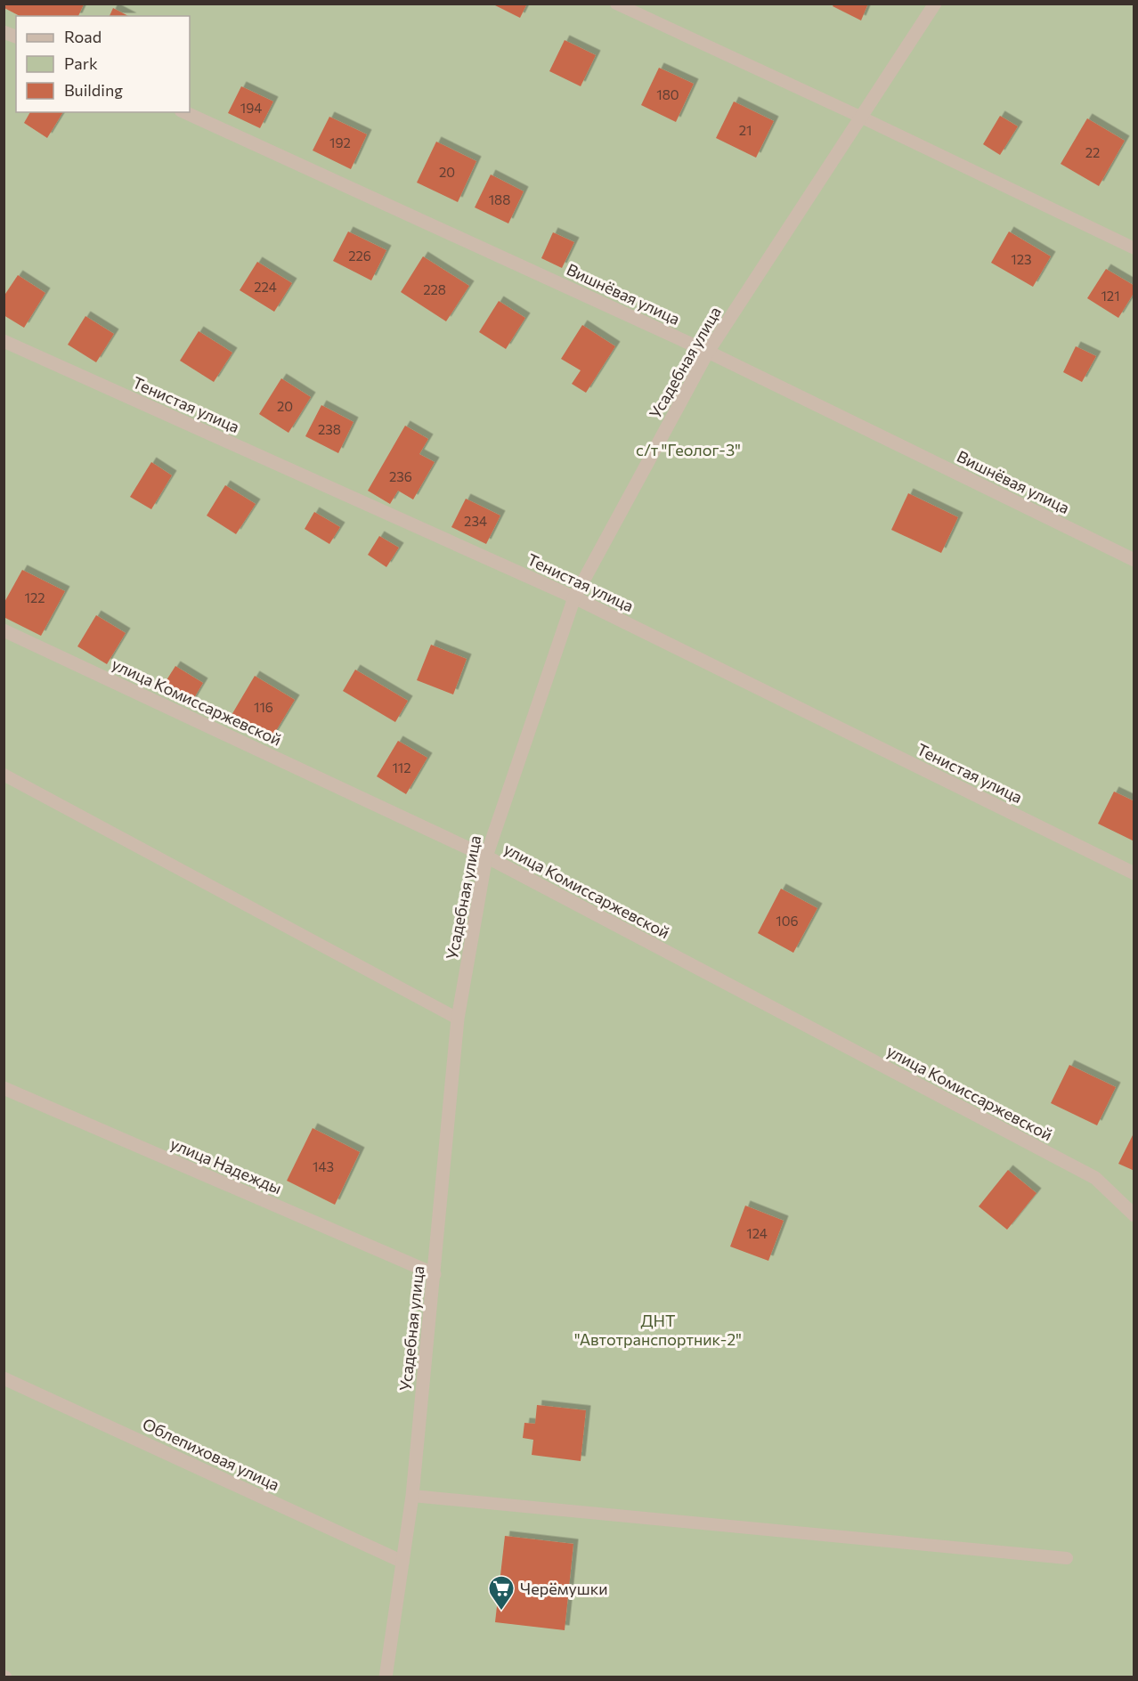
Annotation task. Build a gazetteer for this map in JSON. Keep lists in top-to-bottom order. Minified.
{"streets":{"street":["Вишнёвая улица","Усадебная улица","Тенистая улица","улица Комиссаржевской","улица Надежды","Облепиховая улица"]},"crossings":[["Вишнёвая улица","Усадебная улица"],["Усадебная улица","Тенистая улица"],["Усадебная улица","улица Комиссаржевской"],["Усадебная улица","улица Надежды"],["Усадебная улица","Облепиховая улица"]],"parks":["с/т \"Геолог-3\"","ДНТ \"Автотранспортник-2\""],"places":{"supermarket":["Черёмушки"]},"house_numbers":["180","194","21","192","22","20","188","226","123","224","228","121","20","238","236","234","122","116","112","106","143","124"],"legend":["Road","Park","Building"]}
